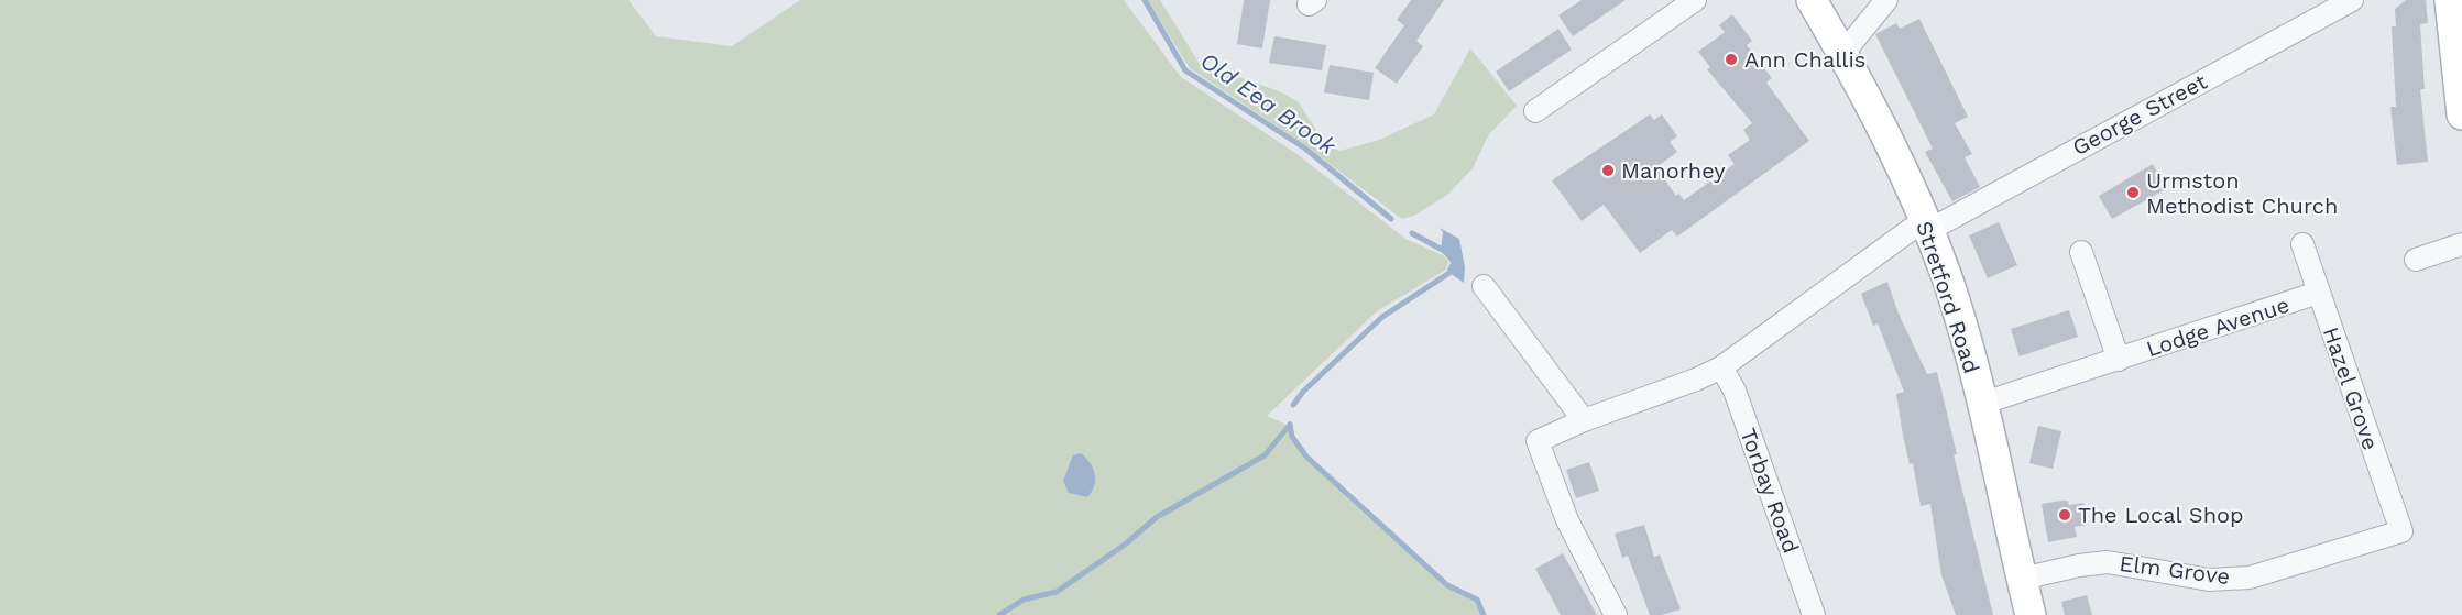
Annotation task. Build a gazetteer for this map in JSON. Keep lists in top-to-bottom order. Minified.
{"streets":{"main road":["Stretford Road"],"street":["George Street","Lodge Avenue","Hazel Grove","Torbay Road","Elm Grove"]},"crossings":[["George Street","Stretford Road"],["Stretford Road","Lodge Avenue"],["Stretford Road","Elm Grove"],["Lodge Avenue","Hazel Grove"],["Hazel Grove","Elm Grove"]],"water":["Old Eea Brook"],"places":["Ann Challis","Manorhey","Urmston Methodist Church","The Local Shop"]}
